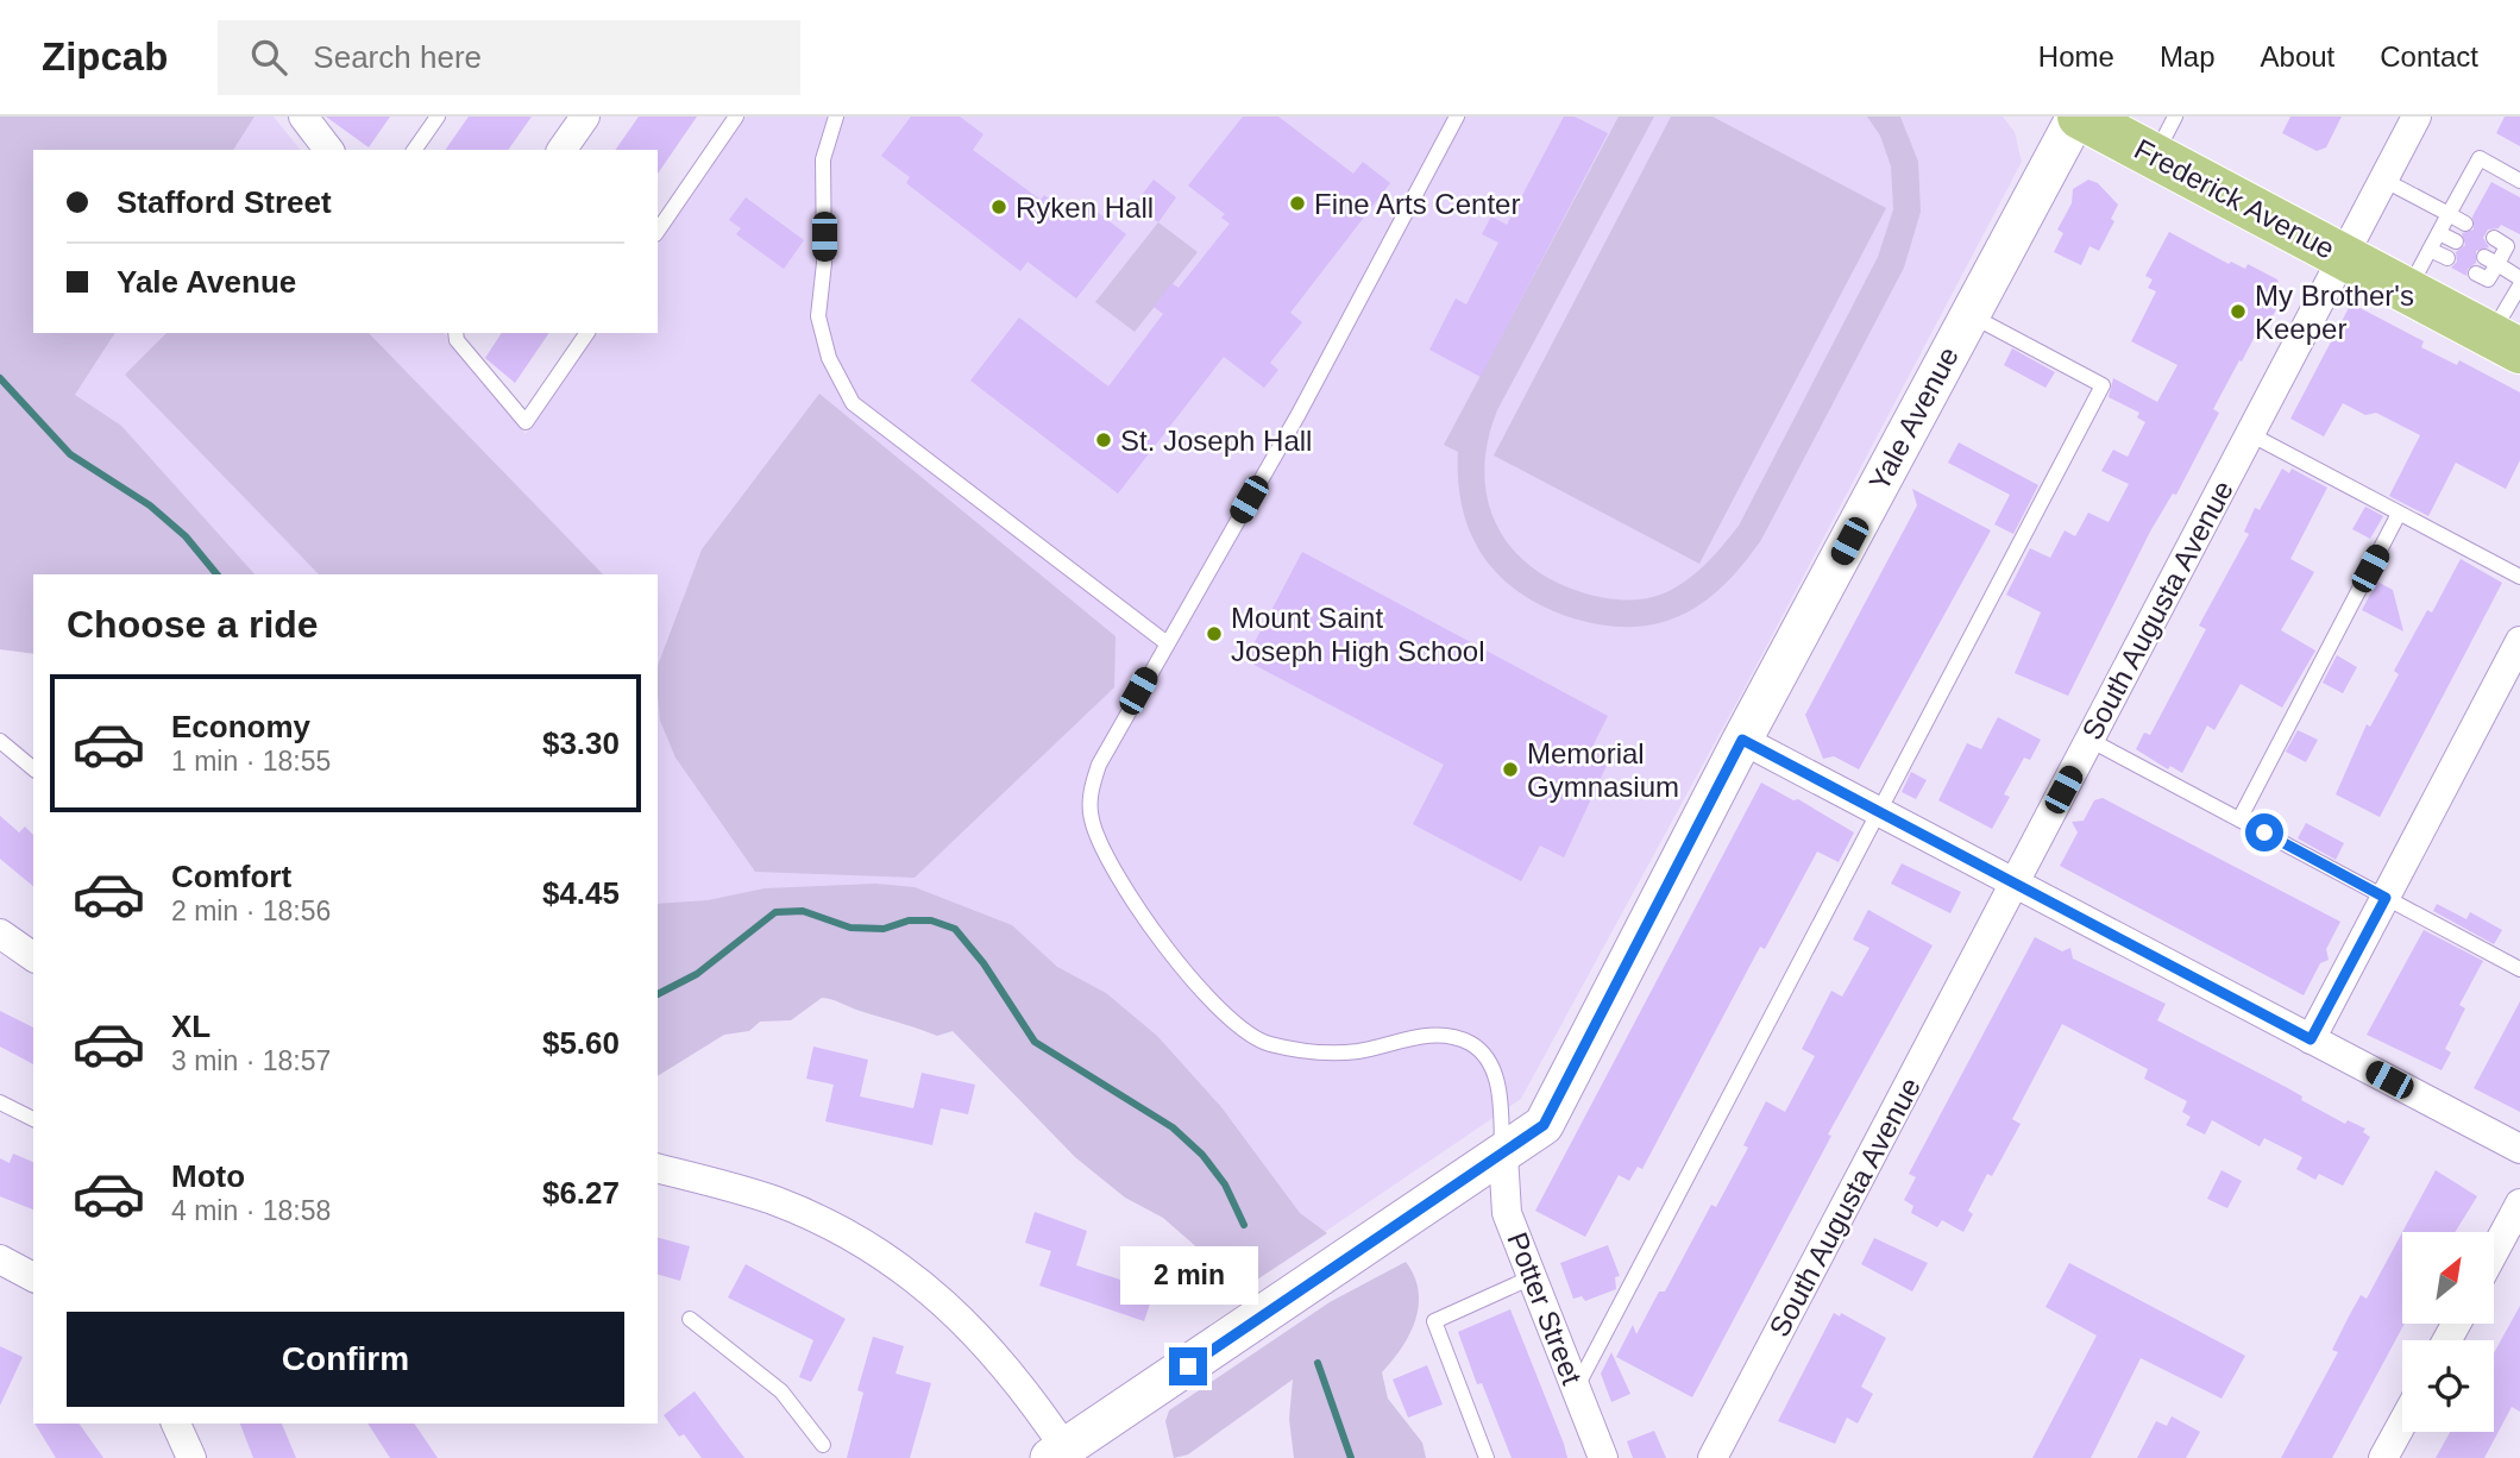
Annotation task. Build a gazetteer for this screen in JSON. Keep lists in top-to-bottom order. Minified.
{"streets":{"main road":["Frederick Avenue"],"street":["Yale Avenue","South Augusta Avenue","Potter Street"]},"crossings":[["Frederick Avenue","Yale Avenue"],["Frederick Avenue","South Augusta Avenue"],["Yale Avenue","Potter Street"]],"places":["Fine Arts Center","Ryken Hall","My Brother's Keeper","St. Joseph Hall","Mount Saint Joseph High School","Memorial Gymnasium"],"north":"top right","page":{"header":"Zipcab","search":"Search here","nav":["Home","Map","About","Contact"],"banner":["Stafford Street","Yale Avenue"],"heading":"Choose a ride","list":[{"name":"Economy","note":"1 min · 18:55","value":"$3.30"},{"name":"Comfort","note":"2 min · 18:56","value":"$4.45"},{"name":"XL","note":"3 min · 18:57","value":"$5.60"},{"name":"Moto","note":"4 min · 18:58","value":"$6.27"}],"bubble":"2 min","buttons":"Confirm"}}
